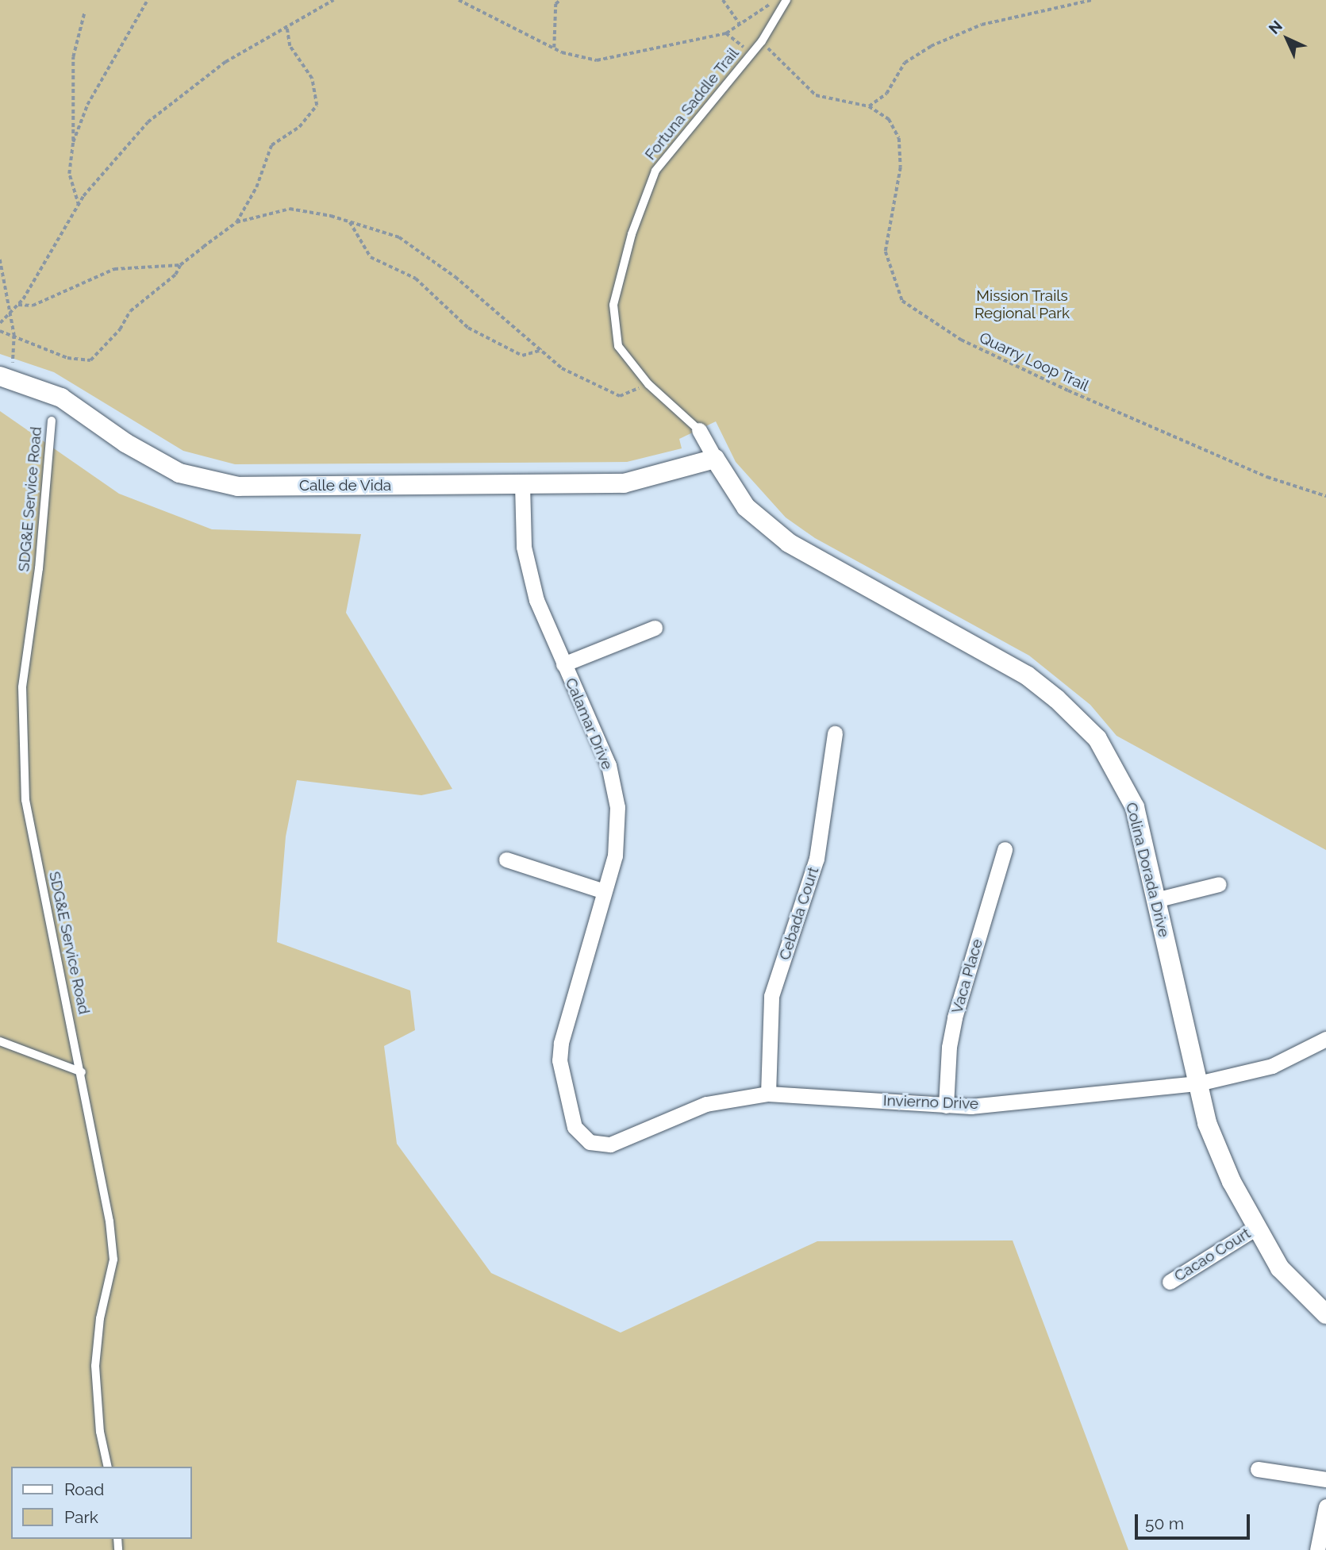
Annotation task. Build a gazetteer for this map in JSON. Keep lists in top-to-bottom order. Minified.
{"streets":{"street":["Calle de Vida","Calamar Drive","Colina Dorada Drive","Cebada Court","Vaca Place","Invierno Drive","Cacao Court"],"lane":["Fortuna Saddle Trail","SDG&E Service Road"],"path":["Quarry Loop Trail"]},"crossings":[["Fortuna Saddle Trail","Quarry Loop Trail"],["Fortuna Saddle Trail","Colina Dorada Drive"],["Calle de Vida","Calamar Drive"],["Calle de Vida","Colina Dorada Drive"],["Calamar Drive","Invierno Drive"],["Colina Dorada Drive","Invierno Drive"],["Colina Dorada Drive","Cacao Court"],["Cebada Court","Invierno Drive"],["Vaca Place","Invierno Drive"]],"parks":["Mission Trails Regional Park"],"legend":["Road","Park"],"scale_bar":"50 m","north":"top left"}
